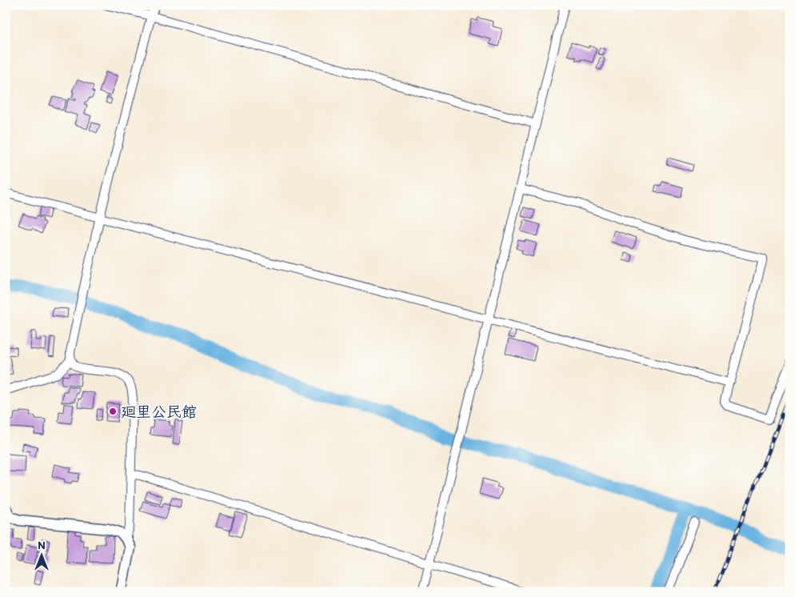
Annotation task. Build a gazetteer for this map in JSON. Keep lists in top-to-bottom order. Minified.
{"places":["廻里公民館"],"north":"top"}
